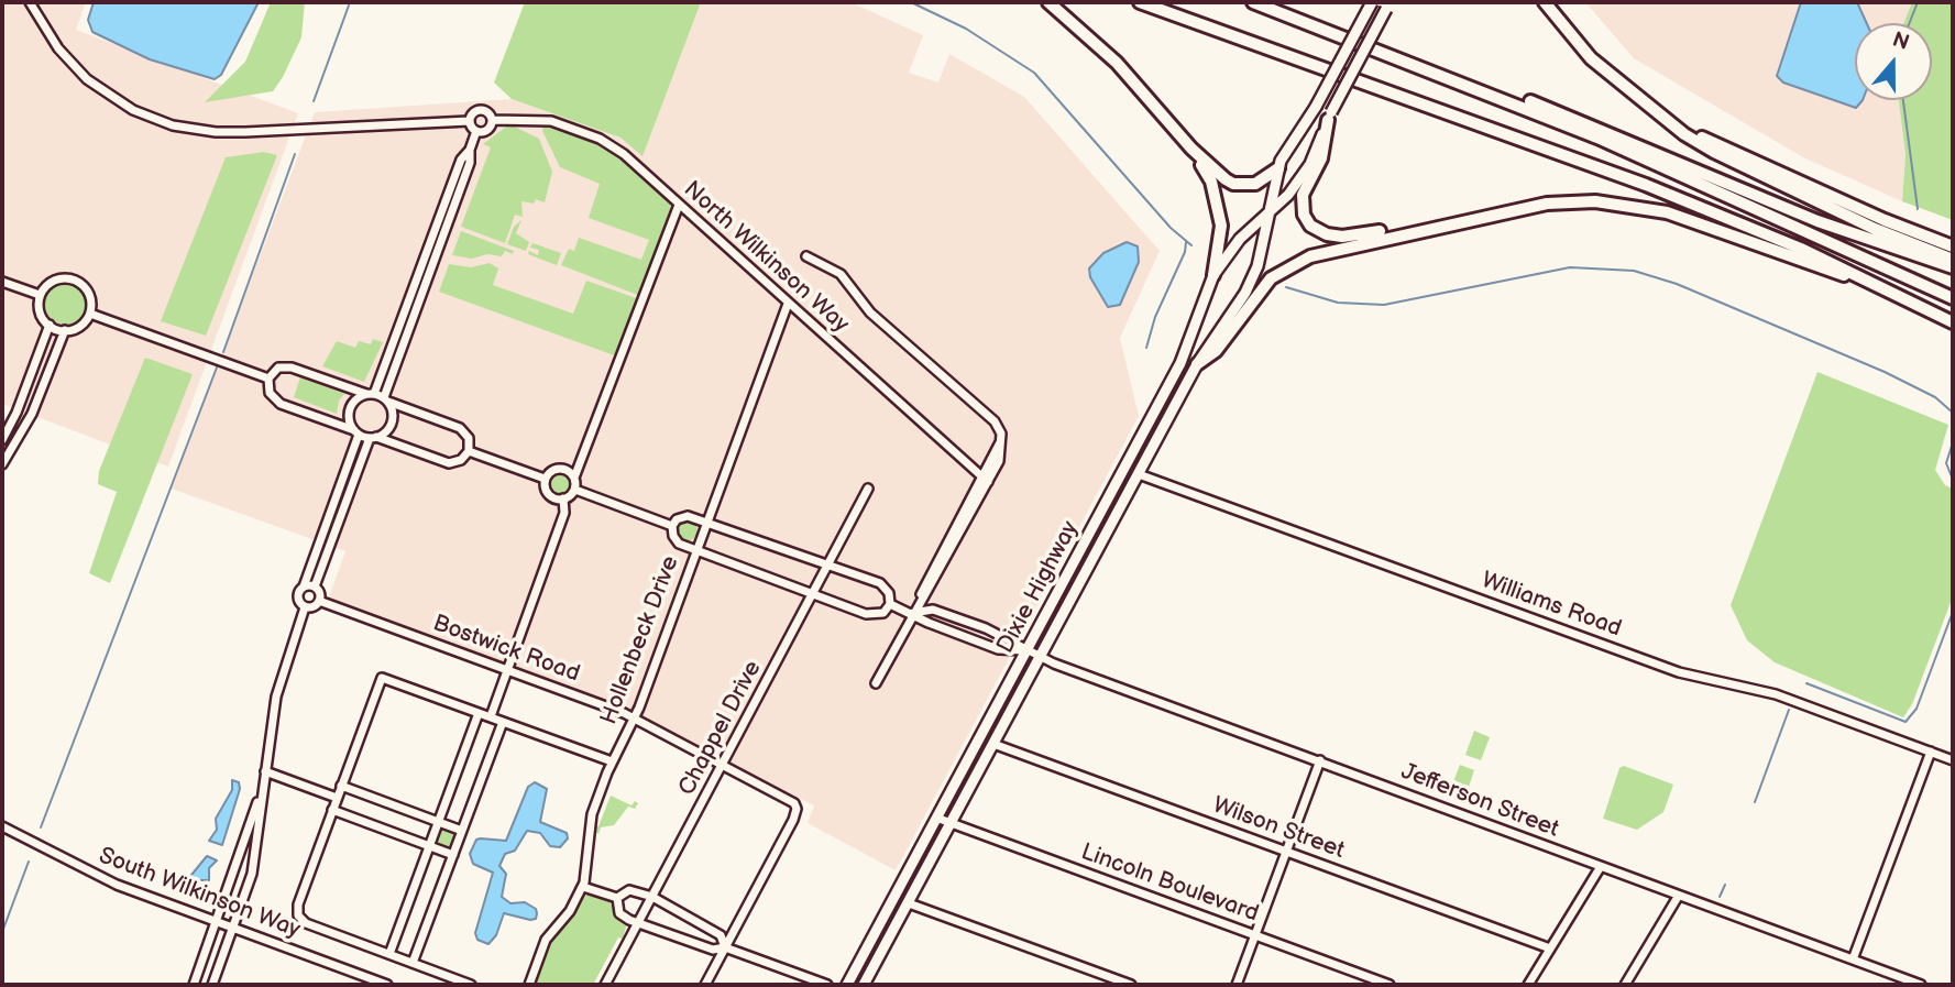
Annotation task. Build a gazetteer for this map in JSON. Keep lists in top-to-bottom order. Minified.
{"streets":{"main road":["Dixie Highway"],"street":["North Wilkinson Way","Williams Road","Hollenbeck Drive","Bostwick Road","Chappel Drive","Jefferson Street","Wilson Street","Lincoln Boulevard","South Wilkinson Way"]},"crossings":[["North Wilkinson Way","Hollenbeck Drive"],["Dixie Highway","Williams Road"],["Dixie Highway","Jefferson Street"],["Dixie Highway","Wilson Street"],["Dixie Highway","Lincoln Boulevard"],["Hollenbeck Drive","Bostwick Road"],["Bostwick Road","Chappel Drive"]],"north":"top"}
